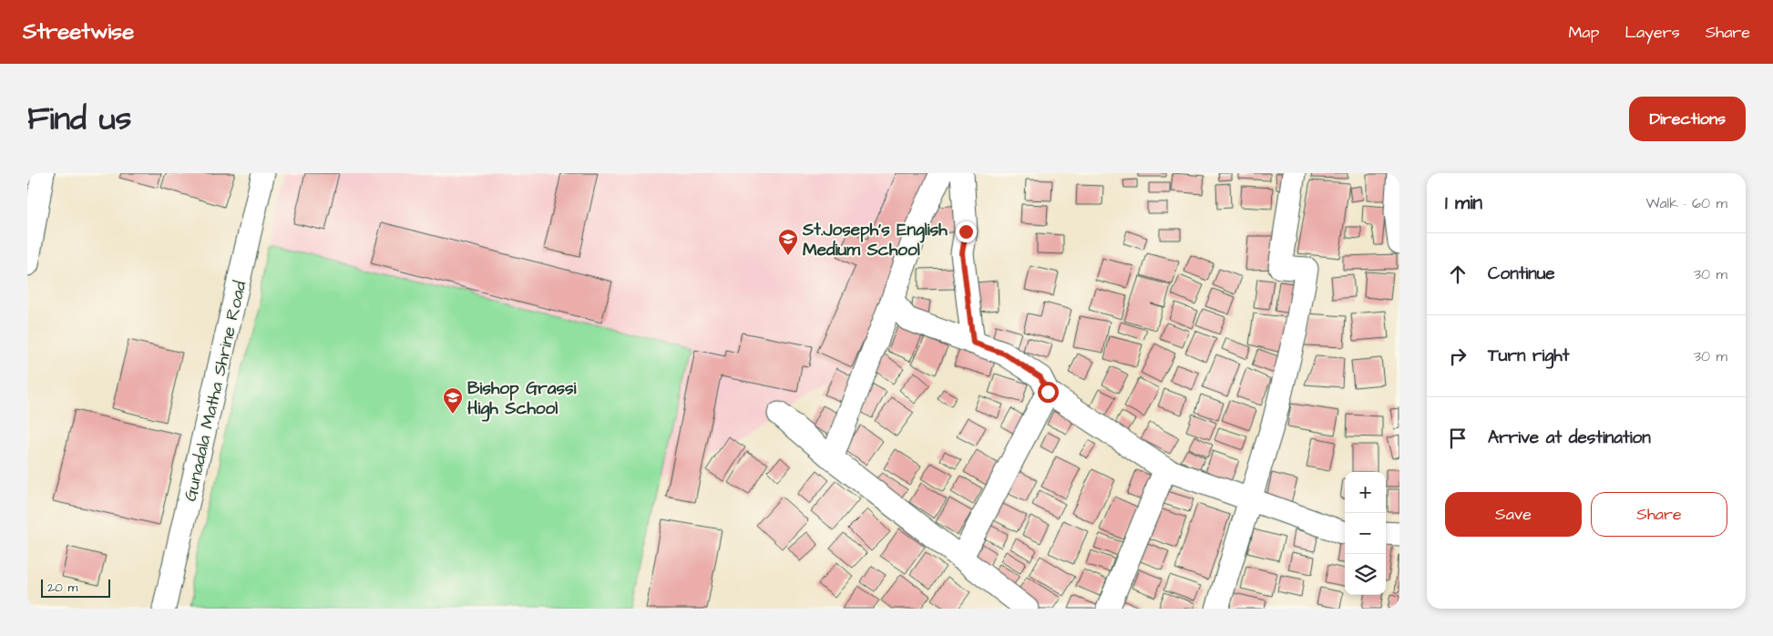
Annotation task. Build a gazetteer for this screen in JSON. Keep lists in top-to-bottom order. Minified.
{"streets":{"street":["Gunadala Matha Shrine Road"]},"places":{"school or university":["St.Joseph's English Medium School","Bishop Grassi High School"]},"scale_bar":"20 m","page":{"header":"Streetwise","nav":["Map","Layers","Share"],"title":"Find us","buttons":["Directions",["Save","Share"]],"heading":["1 min","Walk · 60 m"],"list":[["Continue","30 m"],["Turn right","30 m"],"Arrive at destination"],"map_buttons":["+","−"],"scale":"20 m"}}
